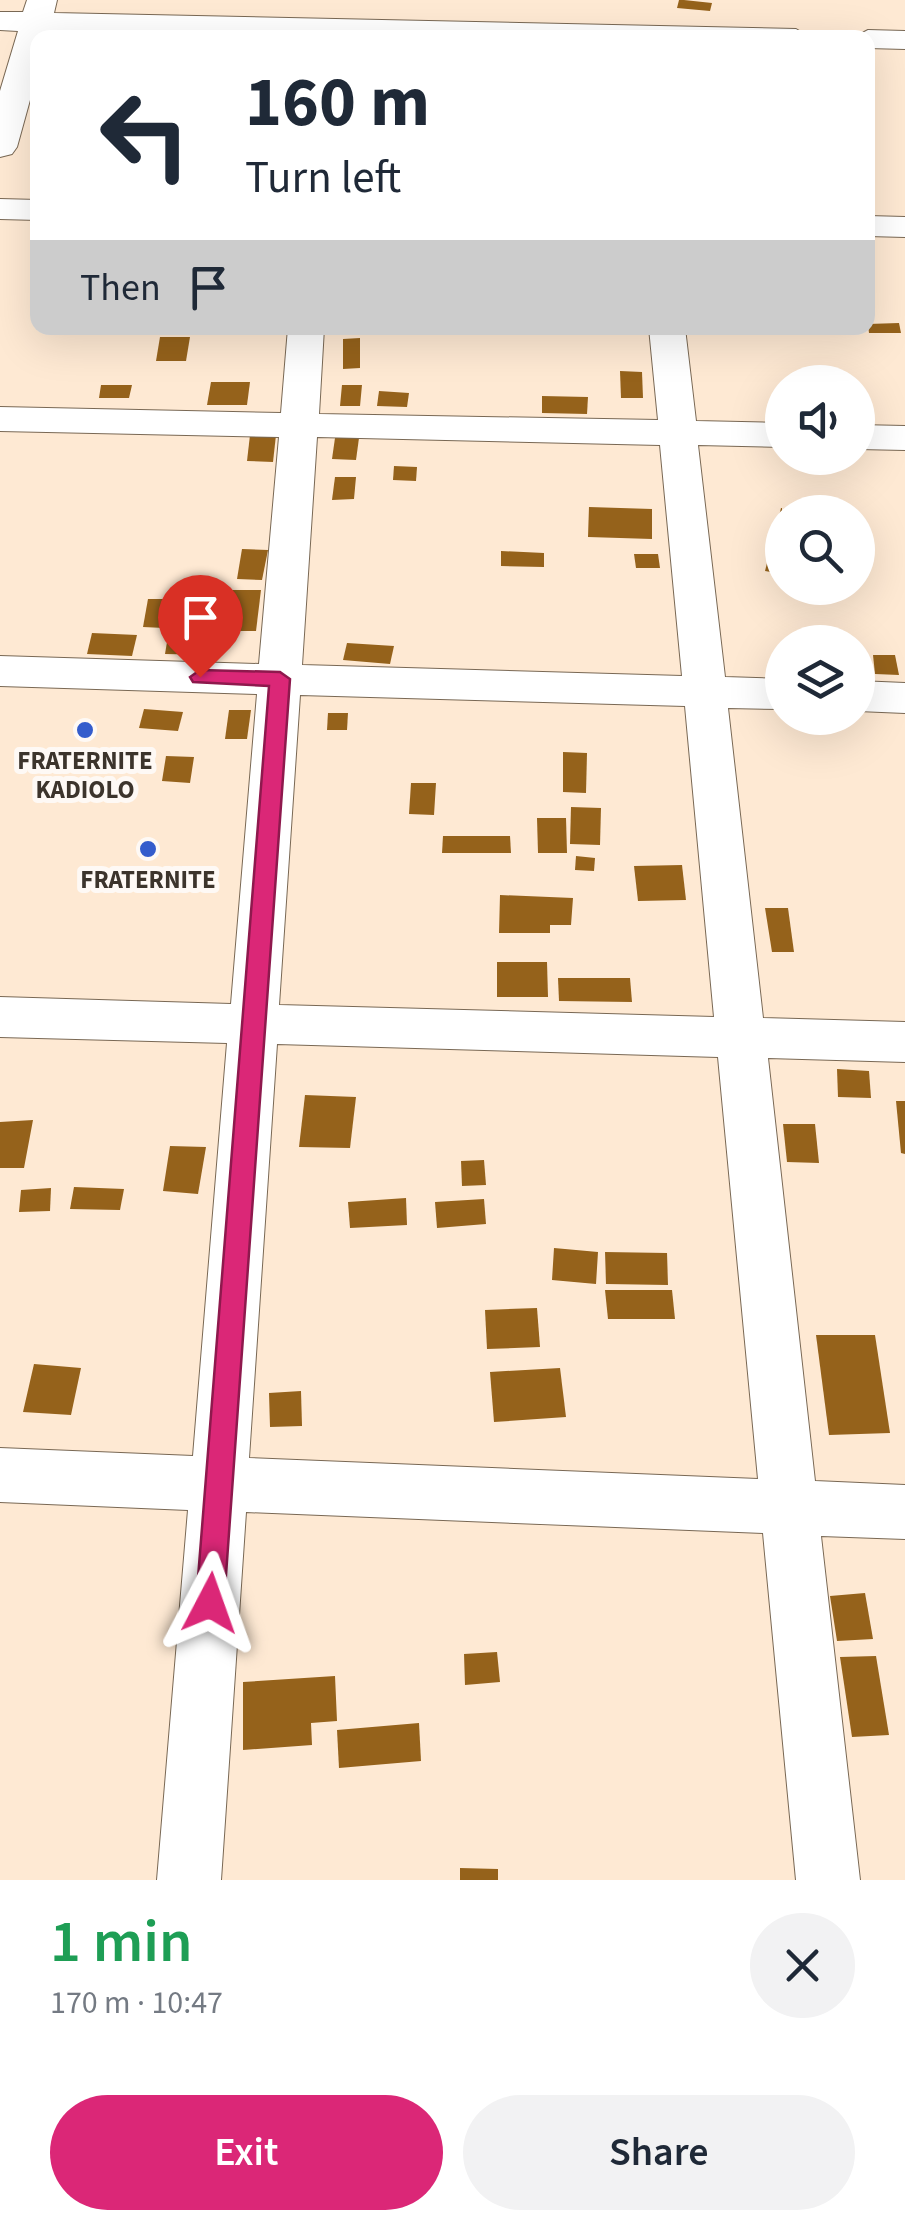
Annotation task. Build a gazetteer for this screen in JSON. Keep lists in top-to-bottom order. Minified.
{"places":["FRATERNITE KADIOLO","FRATERNITE"],"page":{"turn":["160 m","Turn left"],"then":"Then","heading":["1 min","170 m · 10:47"],"buttons":["Exit","Share"]}}
